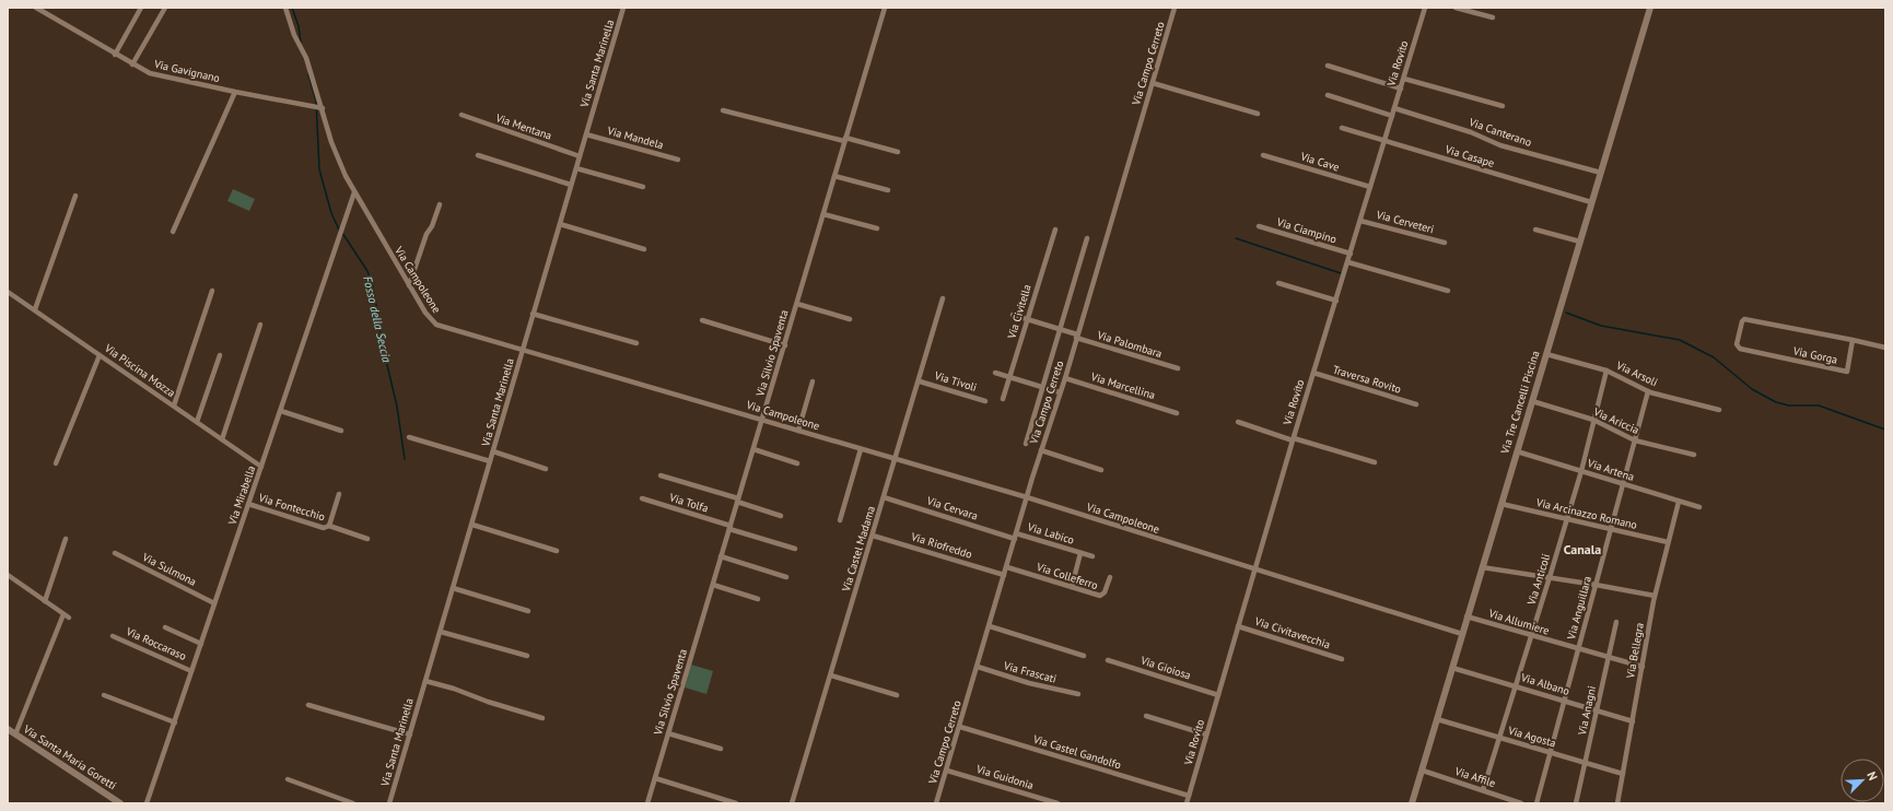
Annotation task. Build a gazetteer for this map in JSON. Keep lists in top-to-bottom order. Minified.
{"streets":{"street":["Via Santa Marinella","Via Campo Cerreto","Via Rovito","Via Gavignano","Via Mentana","Via Canterano","Via Mandela","Via Casape","Via Cave","Via Cerveteri","Via Ciampino","Via Campoleone","Via Civitella","Via Palombara","Via Silvio Spaventa","Via Gorga","Via Piscina Mozza","Via Arsoli","Traversa Rovito","Via Tivoli","Via Marcellina","Via Tre Cancelli Piscina","Via Ariccia","Via Artena","Via Mirabella","Via Tolfa","Via Fontecchio","Via Cervara","Via Arcinazzo Romano","Via Labico","Via Riofreddo","Via Castel Madama","Via Sulmona","Via Colleferro","Via Anticoli","Via Anguillara","Via Allumiere","Via Civitavecchia","Via Roccaraso","Via Bellegra","Via Gioiosa","Via Frascati","Via Albano","Via Anagni","Via Agosta","Via Castel Gandolfo","Via Santa Maria Goretti","Via Guidonia","Via Affile"]},"crossings":[["Via Santa Marinella","Via Mentana"],["Via Santa Marinella","Via Mandela"],["Via Santa Marinella","Via Campoleone"],["Via Campo Cerreto","Via Campoleone"],["Via Campo Cerreto","Via Palombara"],["Via Campo Cerreto","Via Marcellina"],["Via Campo Cerreto","Via Cervara"],["Via Campo Cerreto","Via Labico"],["Via Campo Cerreto","Via Riofreddo"],["Via Campo Cerreto","Via Colleferro"],["Via Campo Cerreto","Via Frascati"],["Via Campo Cerreto","Via Castel Gandolfo"],["Via Campo Cerreto","Via Guidonia"],["Via Rovito","Via Canterano"],["Via Rovito","Via Casape"],["Via Rovito","Via Cave"],["Via Rovito","Via Cerveteri"],["Via Rovito","Via Ciampino"],["Via Rovito","Via Campoleone"],["Via Rovito","Traversa Rovito"],["Via Rovito","Via Civitavecchia"],["Via Rovito","Via Gioiosa"],["Via Rovito","Via Castel Gandolfo"],["Via Gavignano","Via Campoleone"],["Via Canterano","Via Tre Cancelli Piscina"],["Via Casape","Via Tre Cancelli Piscina"],["Via Campoleone","Via Silvio Spaventa"],["Via Campoleone","Via Tre Cancelli Piscina"],["Via Campoleone","Via Mirabella"],["Via Campoleone","Via Castel Madama"],["Via Civitella","Via Palombara"],["Via Silvio Spaventa","Via Tolfa"],["Via Piscina Mozza","Via Mirabella"],["Via Arsoli","Via Tre Cancelli Piscina"],["Via Arsoli","Via Anticoli"],["Via Arsoli","Via Anguillara"],["Via Tivoli","Via Castel Madama"],["Via Tre Cancelli Piscina","Via Ariccia"],["Via Tre Cancelli Piscina","Via Artena"],["Via Tre Cancelli Piscina","Via Arcinazzo Romano"],["Via Tre Cancelli Piscina","Via Allumiere"],["Via Tre Cancelli Piscina","Via Albano"],["Via Tre Cancelli Piscina","Via Agosta"],["Via Tre Cancelli Piscina","Via Affile"],["Via Ariccia","Via Anticoli"],["Via Ariccia","Via Anguillara"],["Via Artena","Via Anticoli"],["Via Artena","Via Anguillara"],["Via Artena","Via Bellegra"],["Via Mirabella","Via Fontecchio"],["Via Mirabella","Via Sulmona"],["Via Mirabella","Via Roccaraso"],["Via Cervara","Via Labico"],["Via Cervara","Via Castel Madama"],["Via Arcinazzo Romano","Via Anticoli"],["Via Arcinazzo Romano","Via Anguillara"],["Via Arcinazzo Romano","Via Bellegra"],["Via Labico","Via Colleferro"],["Via Riofreddo","Via Castel Madama"],["Via Anticoli","Via Allumiere"],["Via Anticoli","Via Albano"],["Via Anticoli","Via Agosta"],["Via Anticoli","Via Affile"],["Via Anguillara","Via Allumiere"],["Via Anguillara","Via Albano"],["Via Anguillara","Via Agosta"],["Via Allumiere","Via Bellegra"],["Via Allumiere","Via Anagni"],["Via Bellegra","Via Albano"],["Via Bellegra","Via Agosta"],["Via Albano","Via Anagni"],["Via Anagni","Via Agosta"]],"districts":["Canala"],"water":["Fosso della Seccia"],"north":"top right"}
